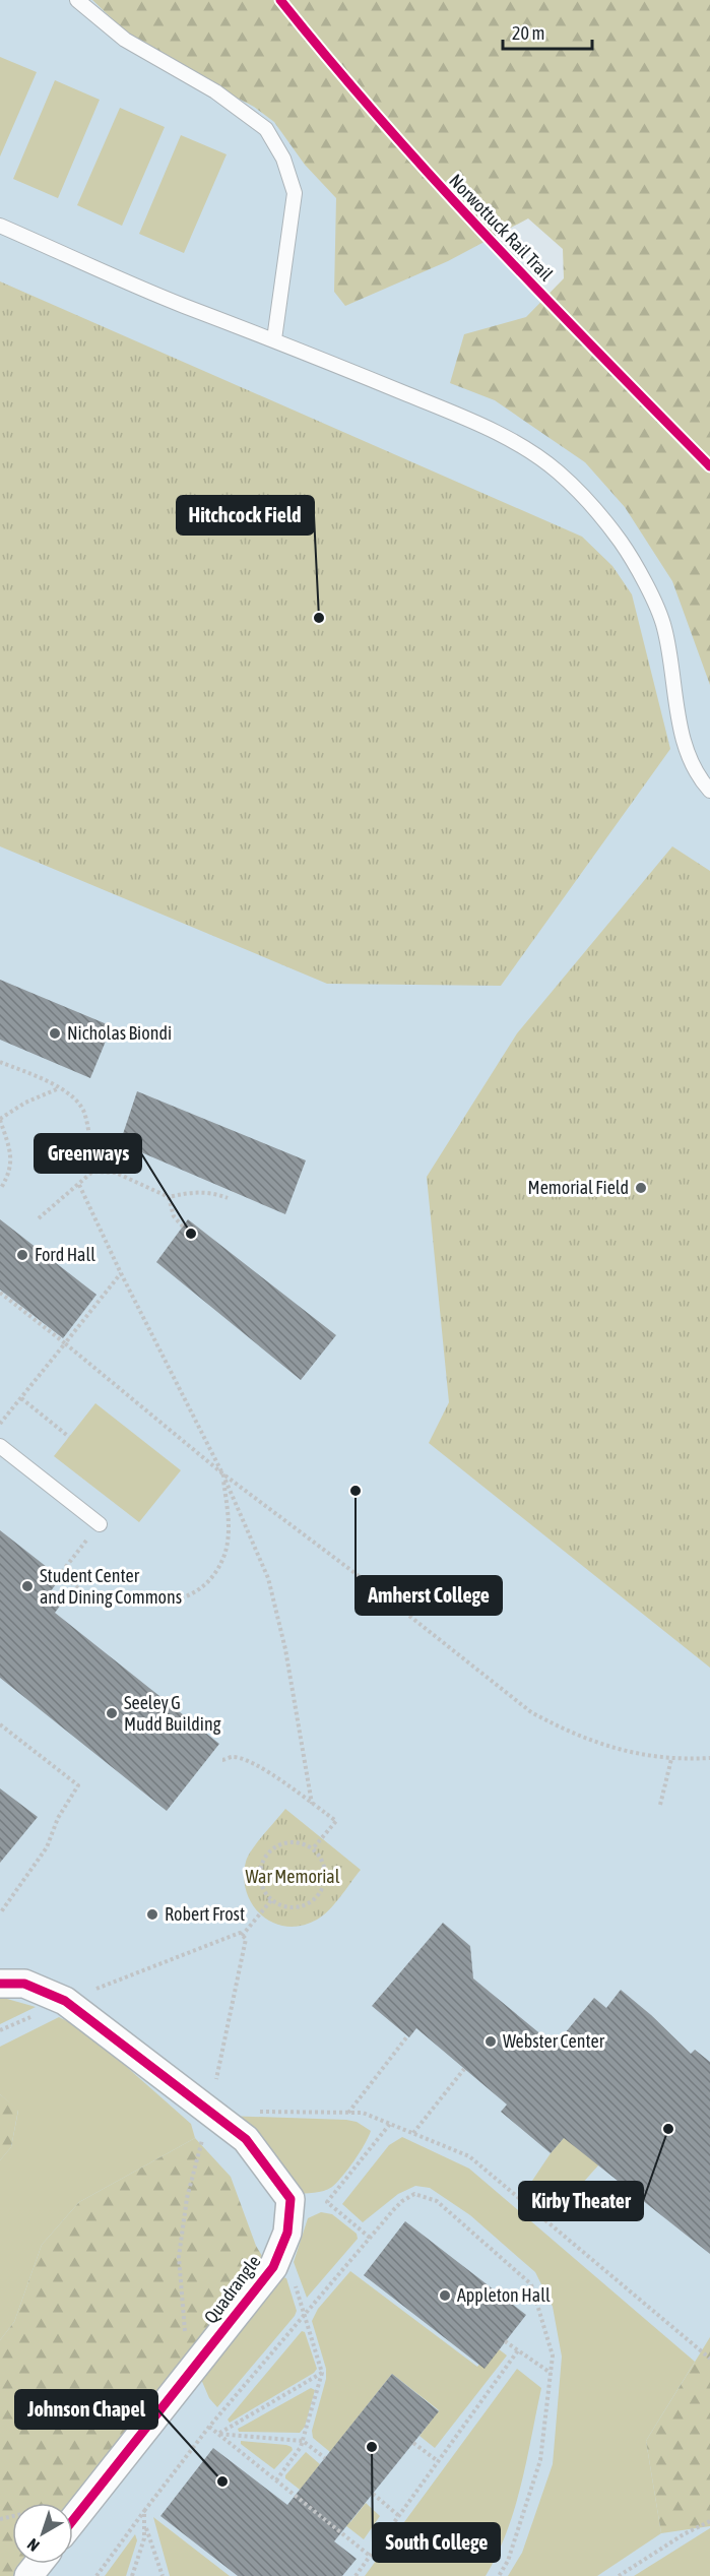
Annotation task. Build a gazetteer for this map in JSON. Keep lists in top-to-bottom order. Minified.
{"streets":{"street":["Quadrangle"],"cycle path":["Norwottuck Rail Trail"]},"parks":["War Memorial"],"places":["Hitchcock Field","Nicholas Biondi","Memorial Field","Greenways","Ford Hall","Amherst College","Student Center and Dining Commons","Seeley G Mudd Building","Robert Frost","Webster Center","Kirby Theater","Appleton Hall","South College","Johnson Chapel"],"scale_bar":"20 m","north":"bottom left"}
